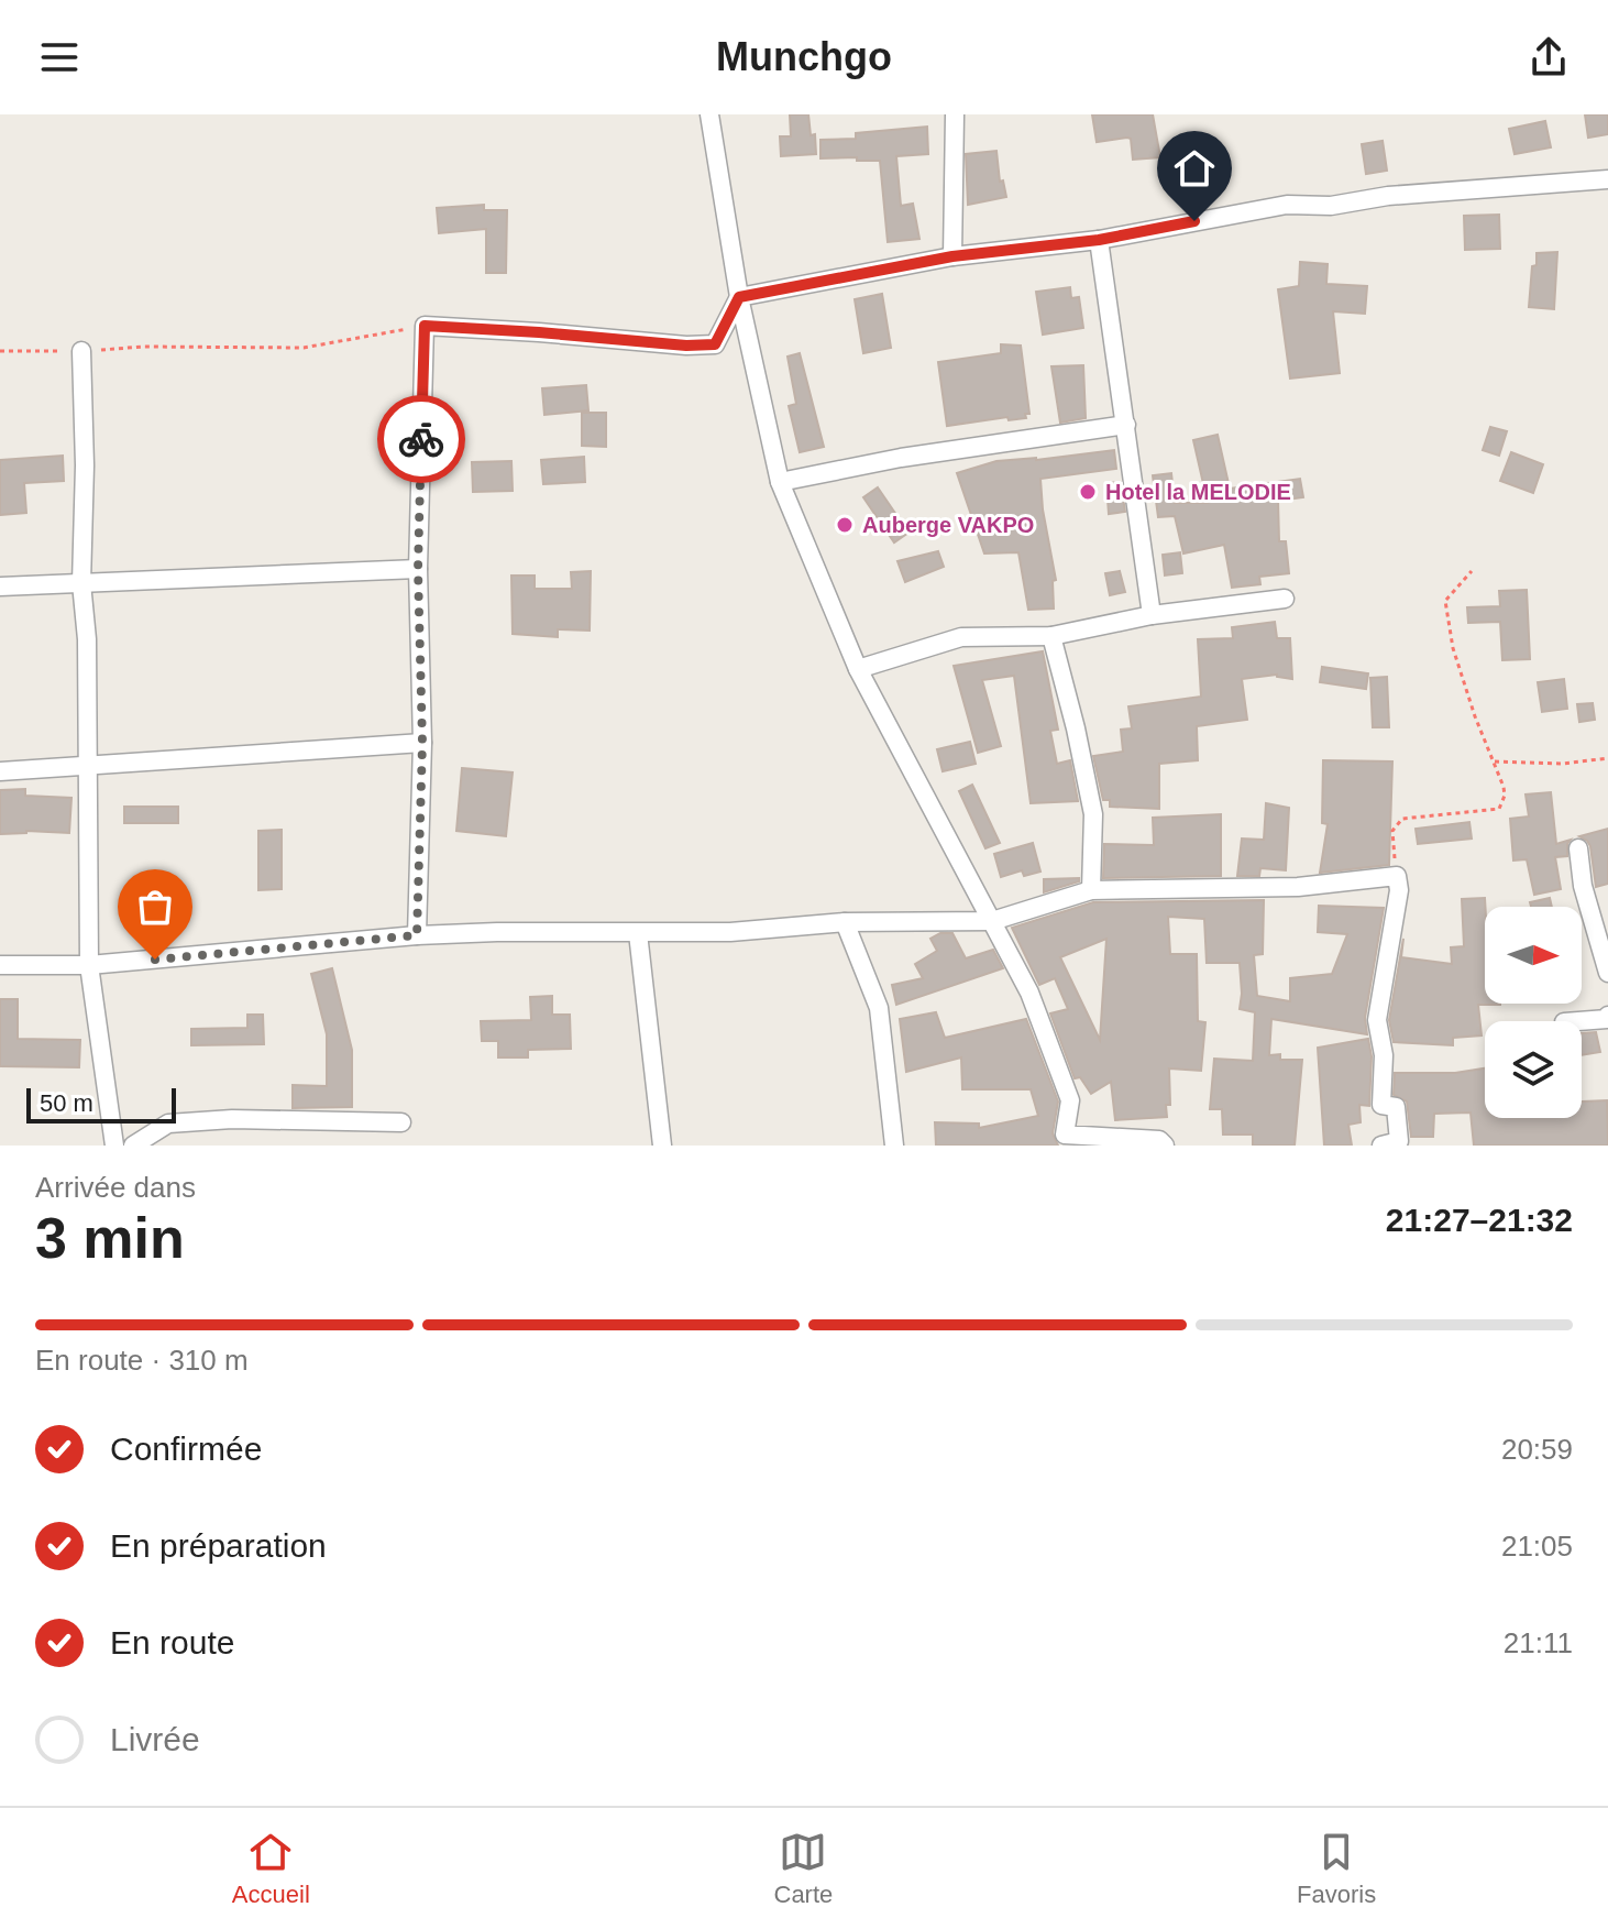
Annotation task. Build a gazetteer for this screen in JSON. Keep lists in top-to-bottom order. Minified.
{"places":["Hotel la MELODIE","Auberge VAKPO"],"scale_bar":"50 m","north":"right","page":{"header":"Munchgo","scale":"50 m","heading":["3 min","Arrivée dans","21:27–21:32"],"bar":"En route · 310 m","list":[["Confirmée","20:59"],["En préparation","21:05"],["En route","21:11"],"Livrée"],"tabs":["Accueil","Carte","Favoris"]}}
